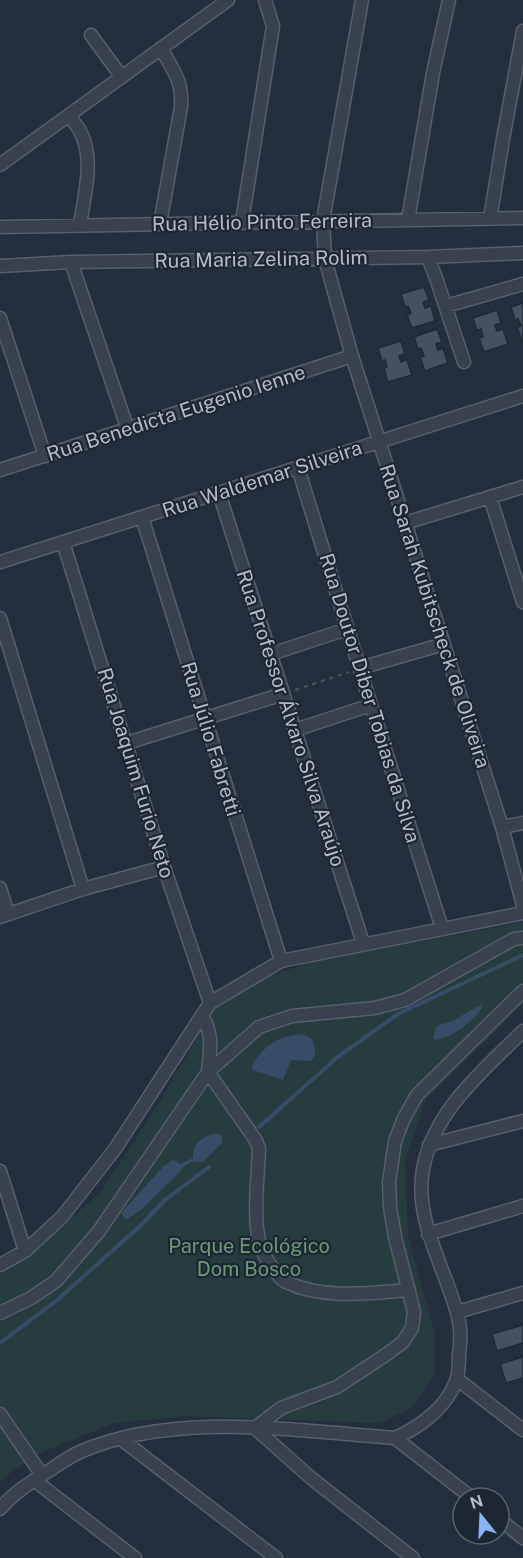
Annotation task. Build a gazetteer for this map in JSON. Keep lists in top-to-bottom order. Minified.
{"streets":{"street":["Rua Hélio Pinto Ferreira","Rua Maria Zelina Rolim","Rua Benedicta Eugenio Ienne","Rua Waldemar Silveira","Rua Sarah Kubitscheck de Oliveira","Rua Doutor Diber Tobias da Silva","Rua Professor Álvaro Silva Araújo","Rua Júlio Fabretti","Rua Joaquim Furio Neto"]},"crossings":[["Rua Hélio Pinto Ferreira","Rua Sarah Kubitscheck de Oliveira"],["Rua Maria Zelina Rolim","Rua Sarah Kubitscheck de Oliveira"],["Rua Benedicta Eugenio Ienne","Rua Sarah Kubitscheck de Oliveira"],["Rua Waldemar Silveira","Rua Sarah Kubitscheck de Oliveira"],["Rua Waldemar Silveira","Rua Doutor Diber Tobias da Silva"],["Rua Waldemar Silveira","Rua Professor Álvaro Silva Araújo"],["Rua Waldemar Silveira","Rua Júlio Fabretti"],["Rua Waldemar Silveira","Rua Joaquim Furio Neto"]],"parks":["Parque Ecológico Dom Bosco"],"north":"top"}
